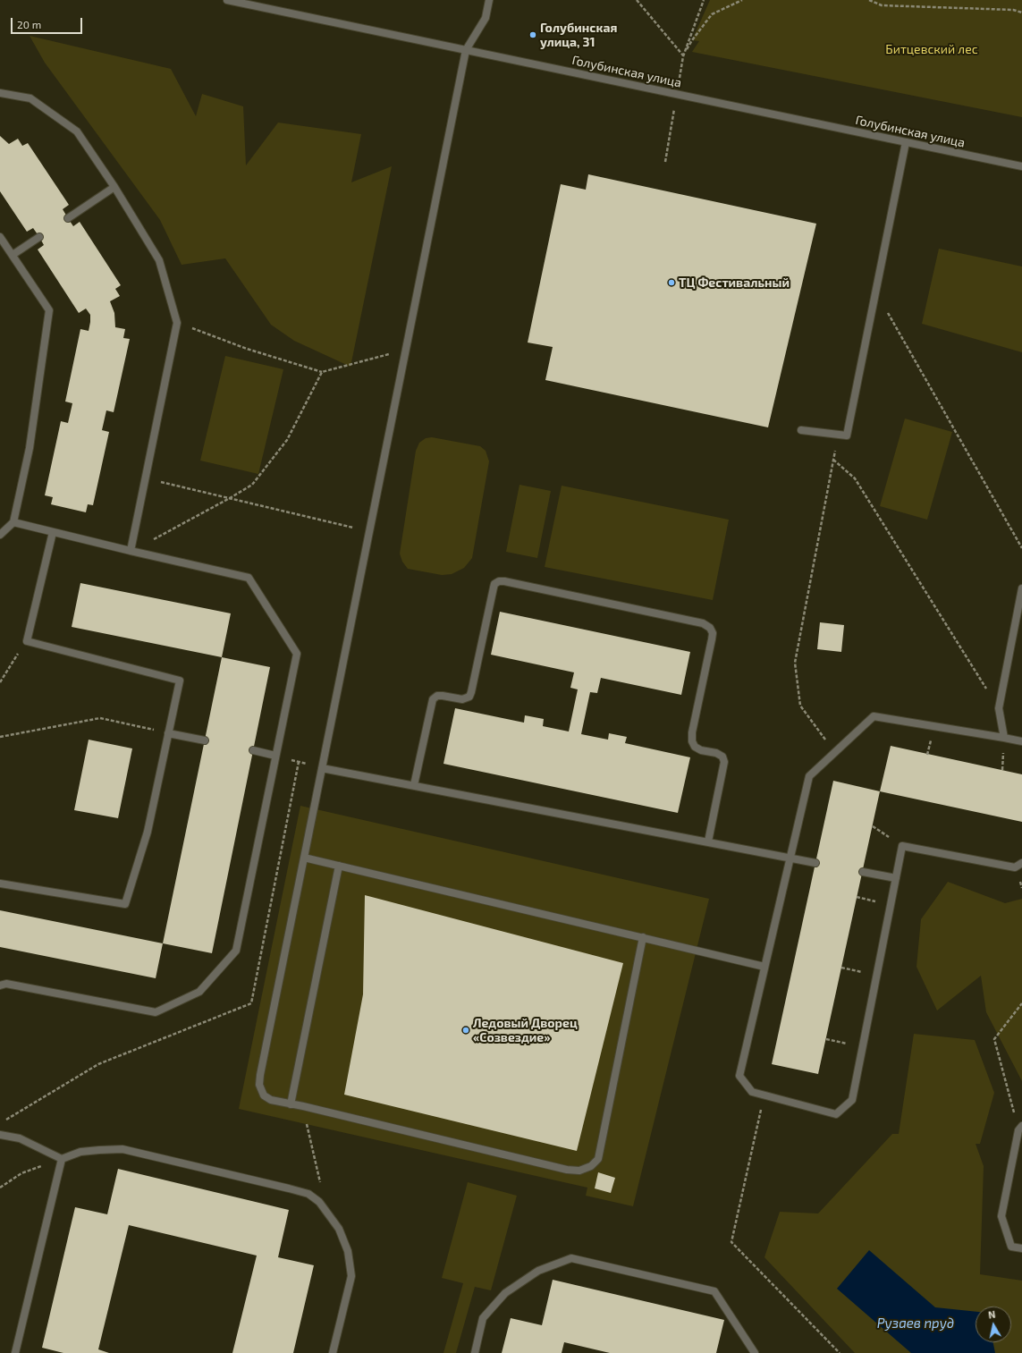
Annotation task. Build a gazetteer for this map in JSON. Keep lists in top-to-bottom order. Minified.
{"streets":{"street":["Голубинская улица"]},"water":["Рузаев пруд"],"parks":["Битцевский лес"],"places":["Голубинская улица, 31","ТЦ Фестивальный","Ледовый Дворец «Созвездие»"],"scale_bar":"20 m","north":"top"}
